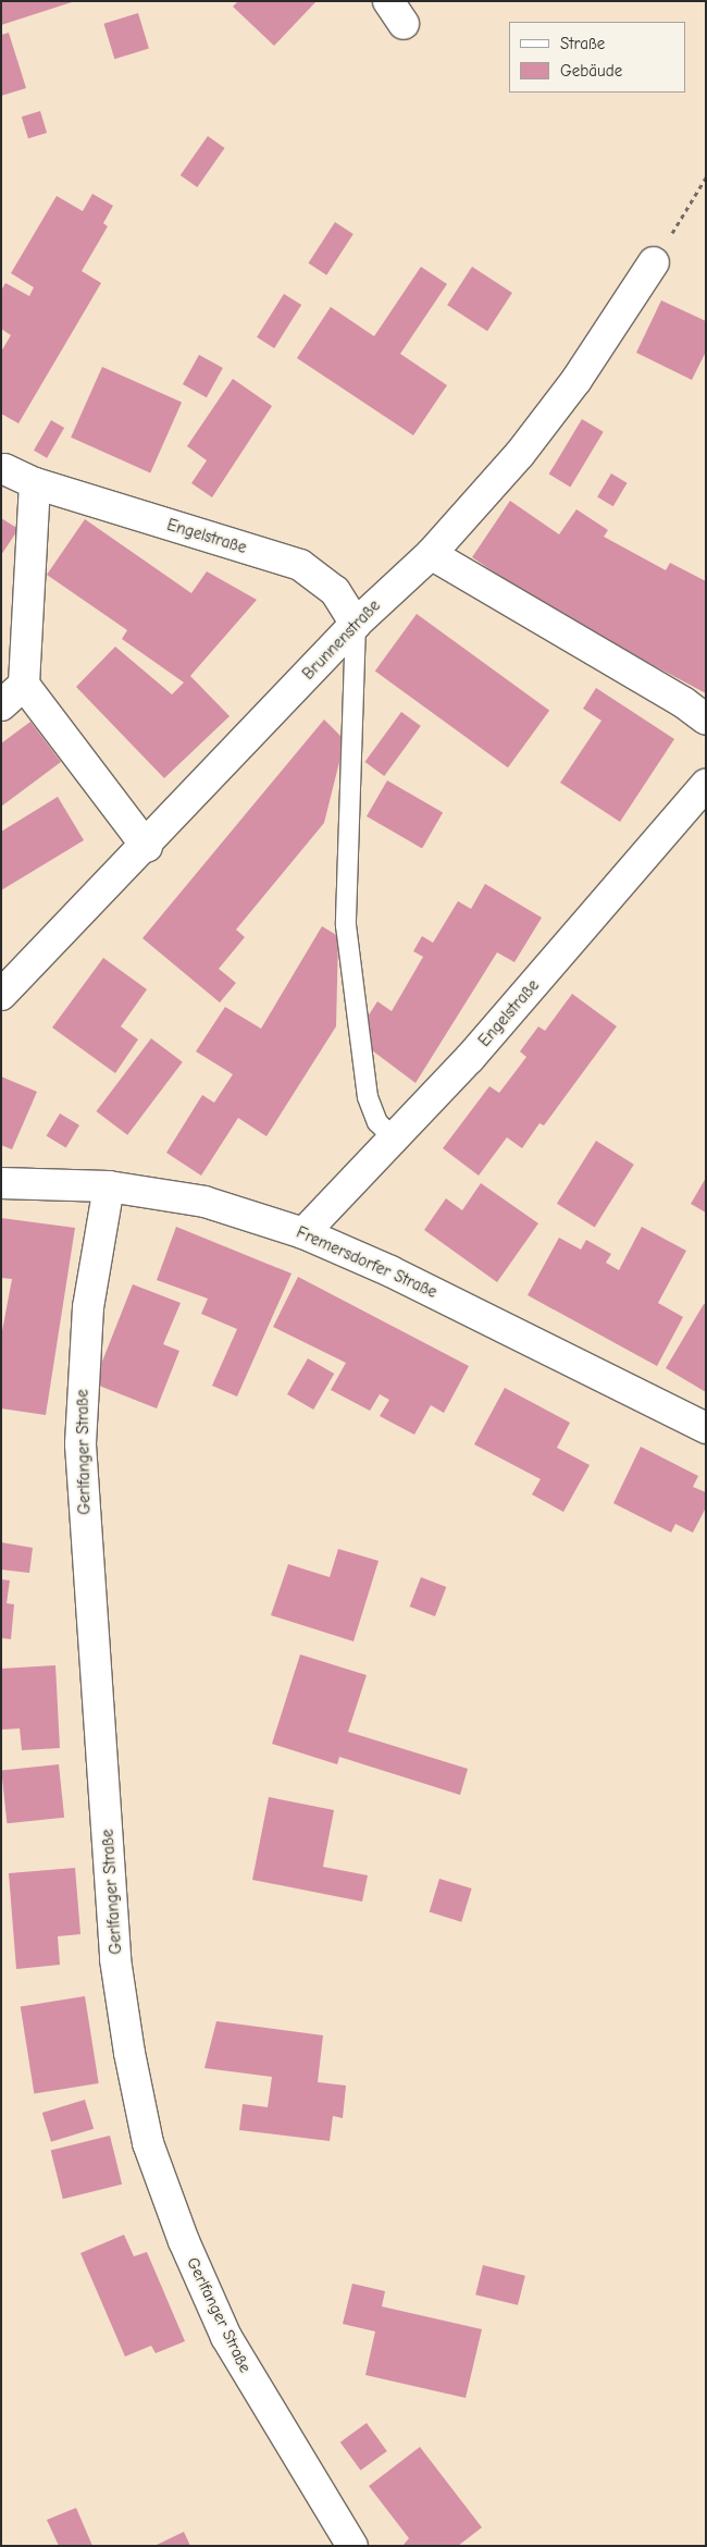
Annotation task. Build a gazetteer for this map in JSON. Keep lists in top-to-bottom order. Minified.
{"streets":{"street":["Engelstraße","Brunnenstraße","Fremersdorfer Straße","Gerlfanger Straße"]},"crossings":[["Engelstraße","Brunnenstraße"],["Engelstraße","Fremersdorfer Straße"],["Fremersdorfer Straße","Gerlfanger Straße"]],"legend":["Straße","Gebäude"]}
